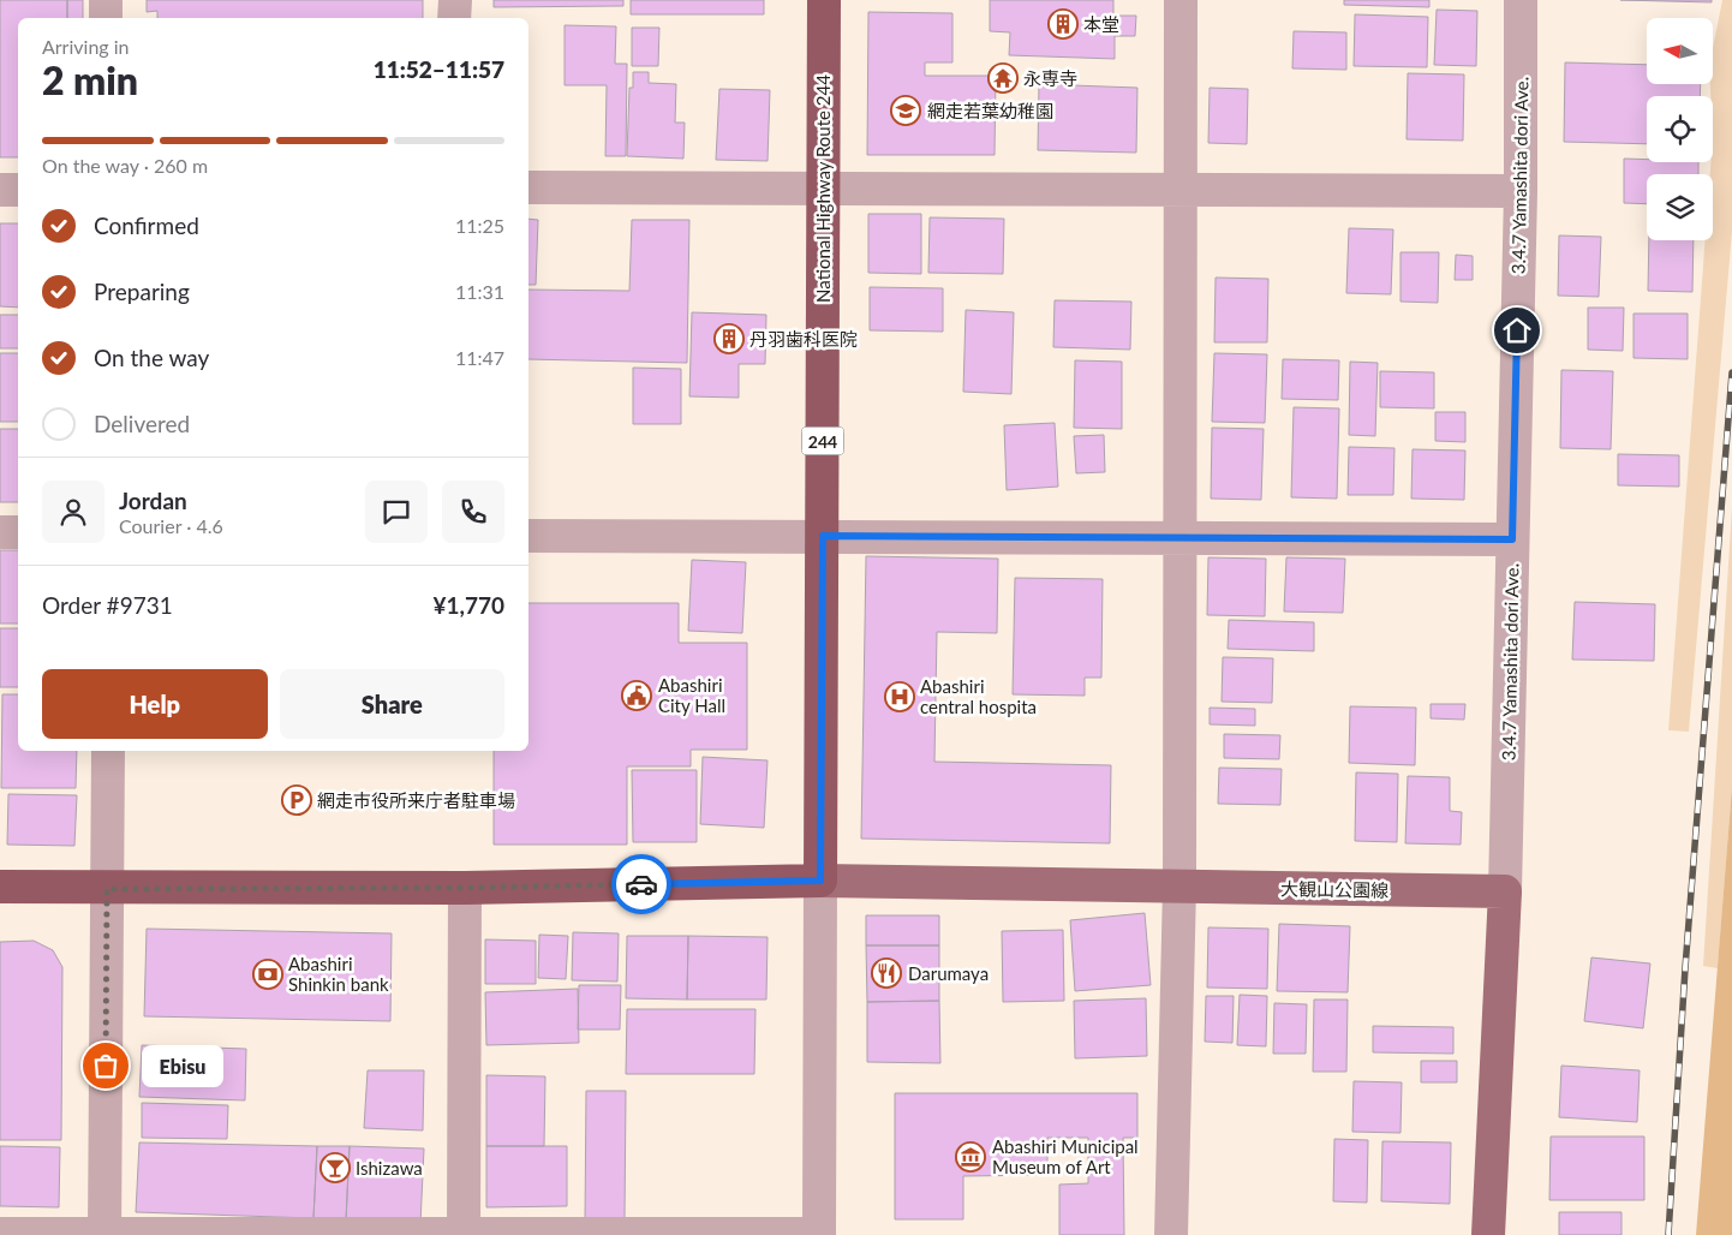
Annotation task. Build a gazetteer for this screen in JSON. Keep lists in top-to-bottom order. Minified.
{"streets":{"highway":["National Highway Route 244","244"],"main road":["大観山公園線"],"street":["3.4.7 Yamashita dori Ave."]},"crossings":[["3.4.7 Yamashita dori Ave.","大観山公園線"],["National Highway Route 244","大観山公園線"]],"places":{"building":["本堂","丹羽歯科医院"],"temple":["永専寺"],"school or university":["網走若葉幼稚園"],"public building":["Abashiri City Hall"],"hospital":["Abashiri central hospita"],"parking":["網走市役所来庁者駐車場"],"restaurant":["Darumaya"],"bank":["Abashiri Shinkin bank"],"other":["Ebisu"],"museum":["Abashiri Municipal Museum of Art"],"bar":["Ishizawa"]},"north":"left","page":{"heading":["2 min","Arriving in","11:52–11:57"],"panel":["Jordan","Courier · 4.6","Order #9731","¥1,770"],"bar":"On the way · 260 m","list":[["Confirmed","11:25"],["Preparing","11:31"],["On the way","11:47"],"Delivered"],"buttons":["Help","Share"],"bubble":"Ebisu"}}
